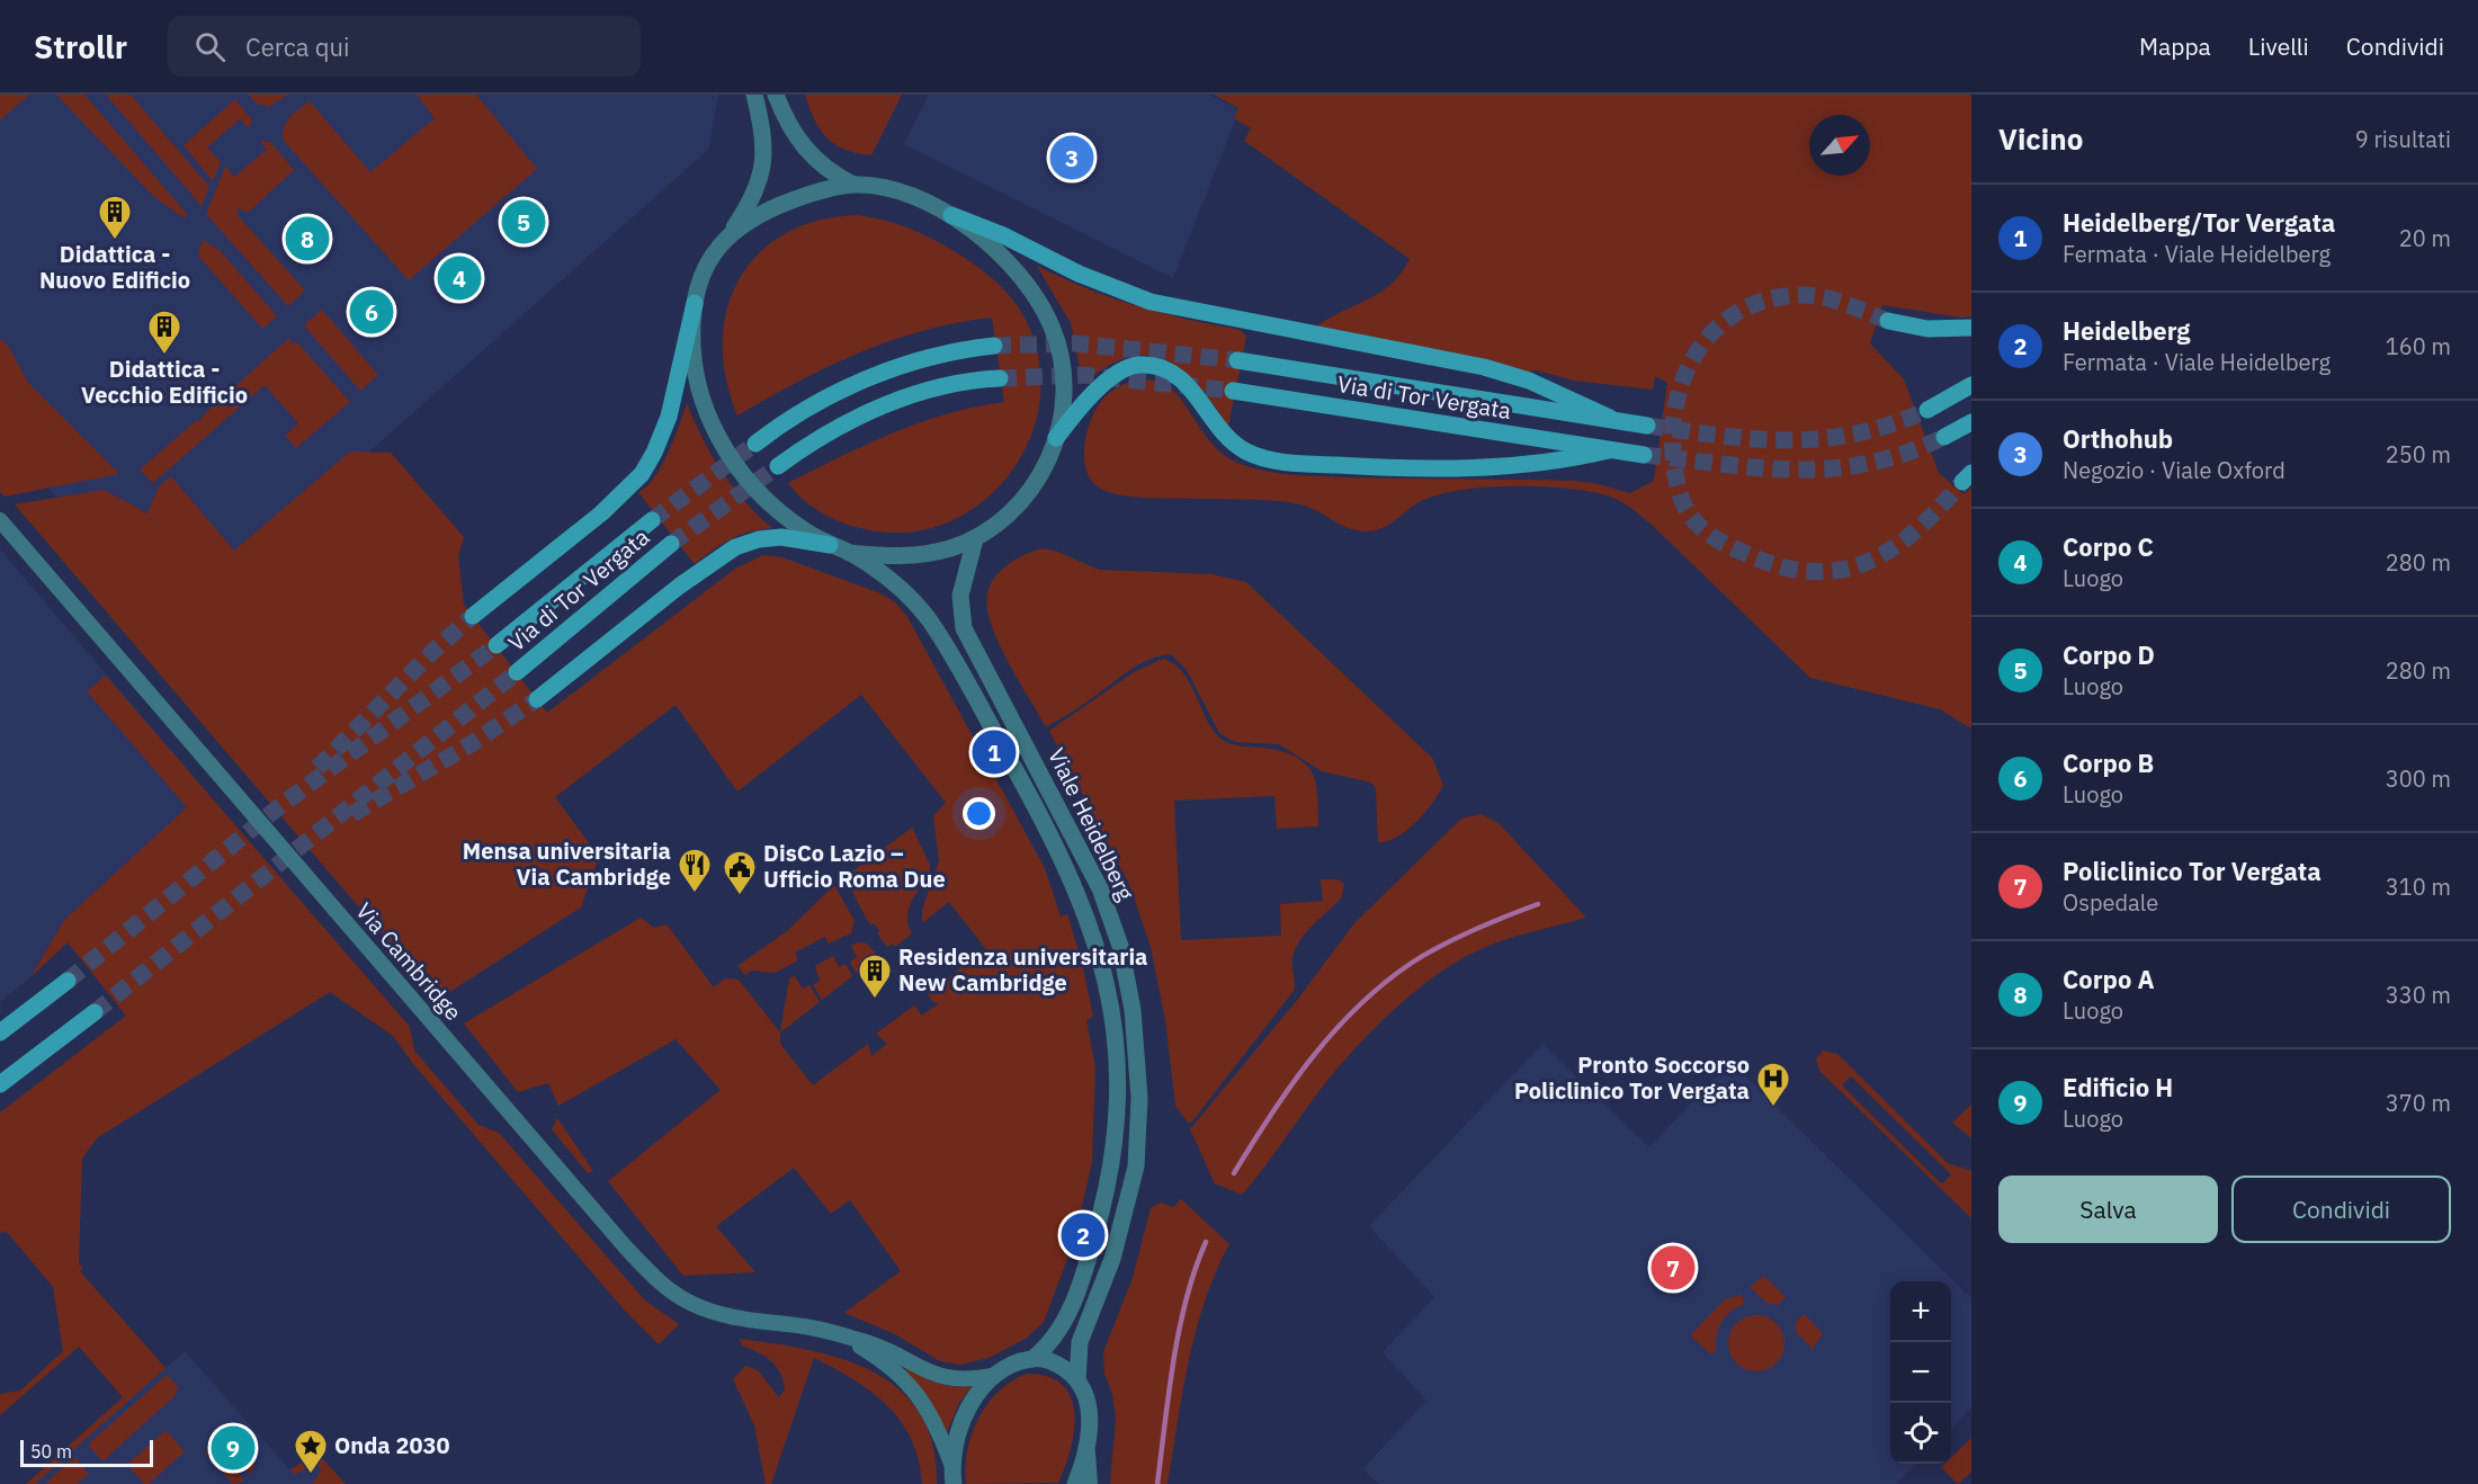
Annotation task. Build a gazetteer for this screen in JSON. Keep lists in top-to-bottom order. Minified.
{"streets":{"main road":["Via di Tor Vergata"],"street":["Viale Heidelberg","Via Cambridge"]},"places":{"building":["Didattica - Nuovo Edificio","Didattica - Vecchio Edificio","Residenza universitaria New Cambridge"],"restaurant":["Mensa universitaria Via Cambridge"],"public building":["DisCo Lazio – Ufficio Roma Due"],"hospital":["Pronto Soccorso Policlinico Tor Vergata"],"place":["Onda 2030"]},"scale_bar":"50 m","north":"top right","page":{"header":"Strollr","search":"Cerca qui","nav":["Mappa","Livelli","Condividi"],"heading":["Vicino","9 risultati"],"pins":["3","5","8","4","6","1","2","7","9"],"list":[{"mark":"1","name":"Heidelberg/Tor Vergata","note":"Fermata · Viale Heidelberg","value":"20 m"},{"mark":"2","name":"Heidelberg","note":"Fermata · Viale Heidelberg","value":"160 m"},{"mark":"3","name":"Orthohub","note":"Negozio · Viale Oxford","value":"250 m"},{"mark":"4","name":"Corpo C","note":"Luogo","value":"280 m"},{"mark":"5","name":"Corpo D","note":"Luogo","value":"280 m"},{"mark":"6","name":"Corpo B","note":"Luogo","value":"300 m"},{"mark":"7","name":"Policlinico Tor Vergata","note":"Ospedale","value":"310 m"},{"mark":"8","name":"Corpo A","note":"Luogo","value":"330 m"},{"mark":"9","name":"Edificio H","note":"Luogo","value":"370 m"}],"buttons":["Salva","Condividi"],"map_buttons":["+","−"],"scale":"50 m"}}
